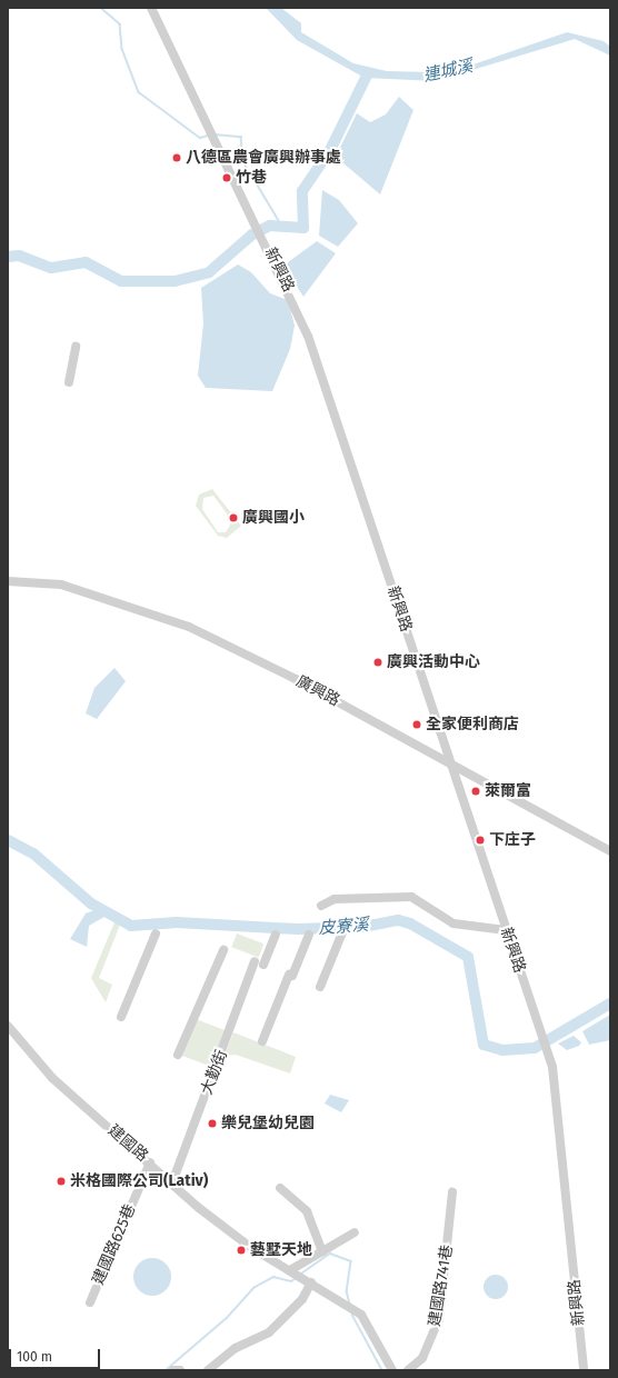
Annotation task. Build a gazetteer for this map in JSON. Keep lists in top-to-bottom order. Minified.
{"streets":{"street":["新興路","廣興路","大勤街","建國路","建國路625巷","建國路741巷"]},"crossings":[["新興路","廣興路"],["大勤街","建國路"],["建國路","建國路625巷"]],"water":["連城溪","皮寮溪"],"places":["八德區農會廣興辦事處","竹巷","廣興國小","廣興活動中心","全家便利商店","萊爾富","下庄子","樂兒堡幼兒園","米格國際公司(Lativ)","藝墅天地"],"scale_bar":"100 m"}
